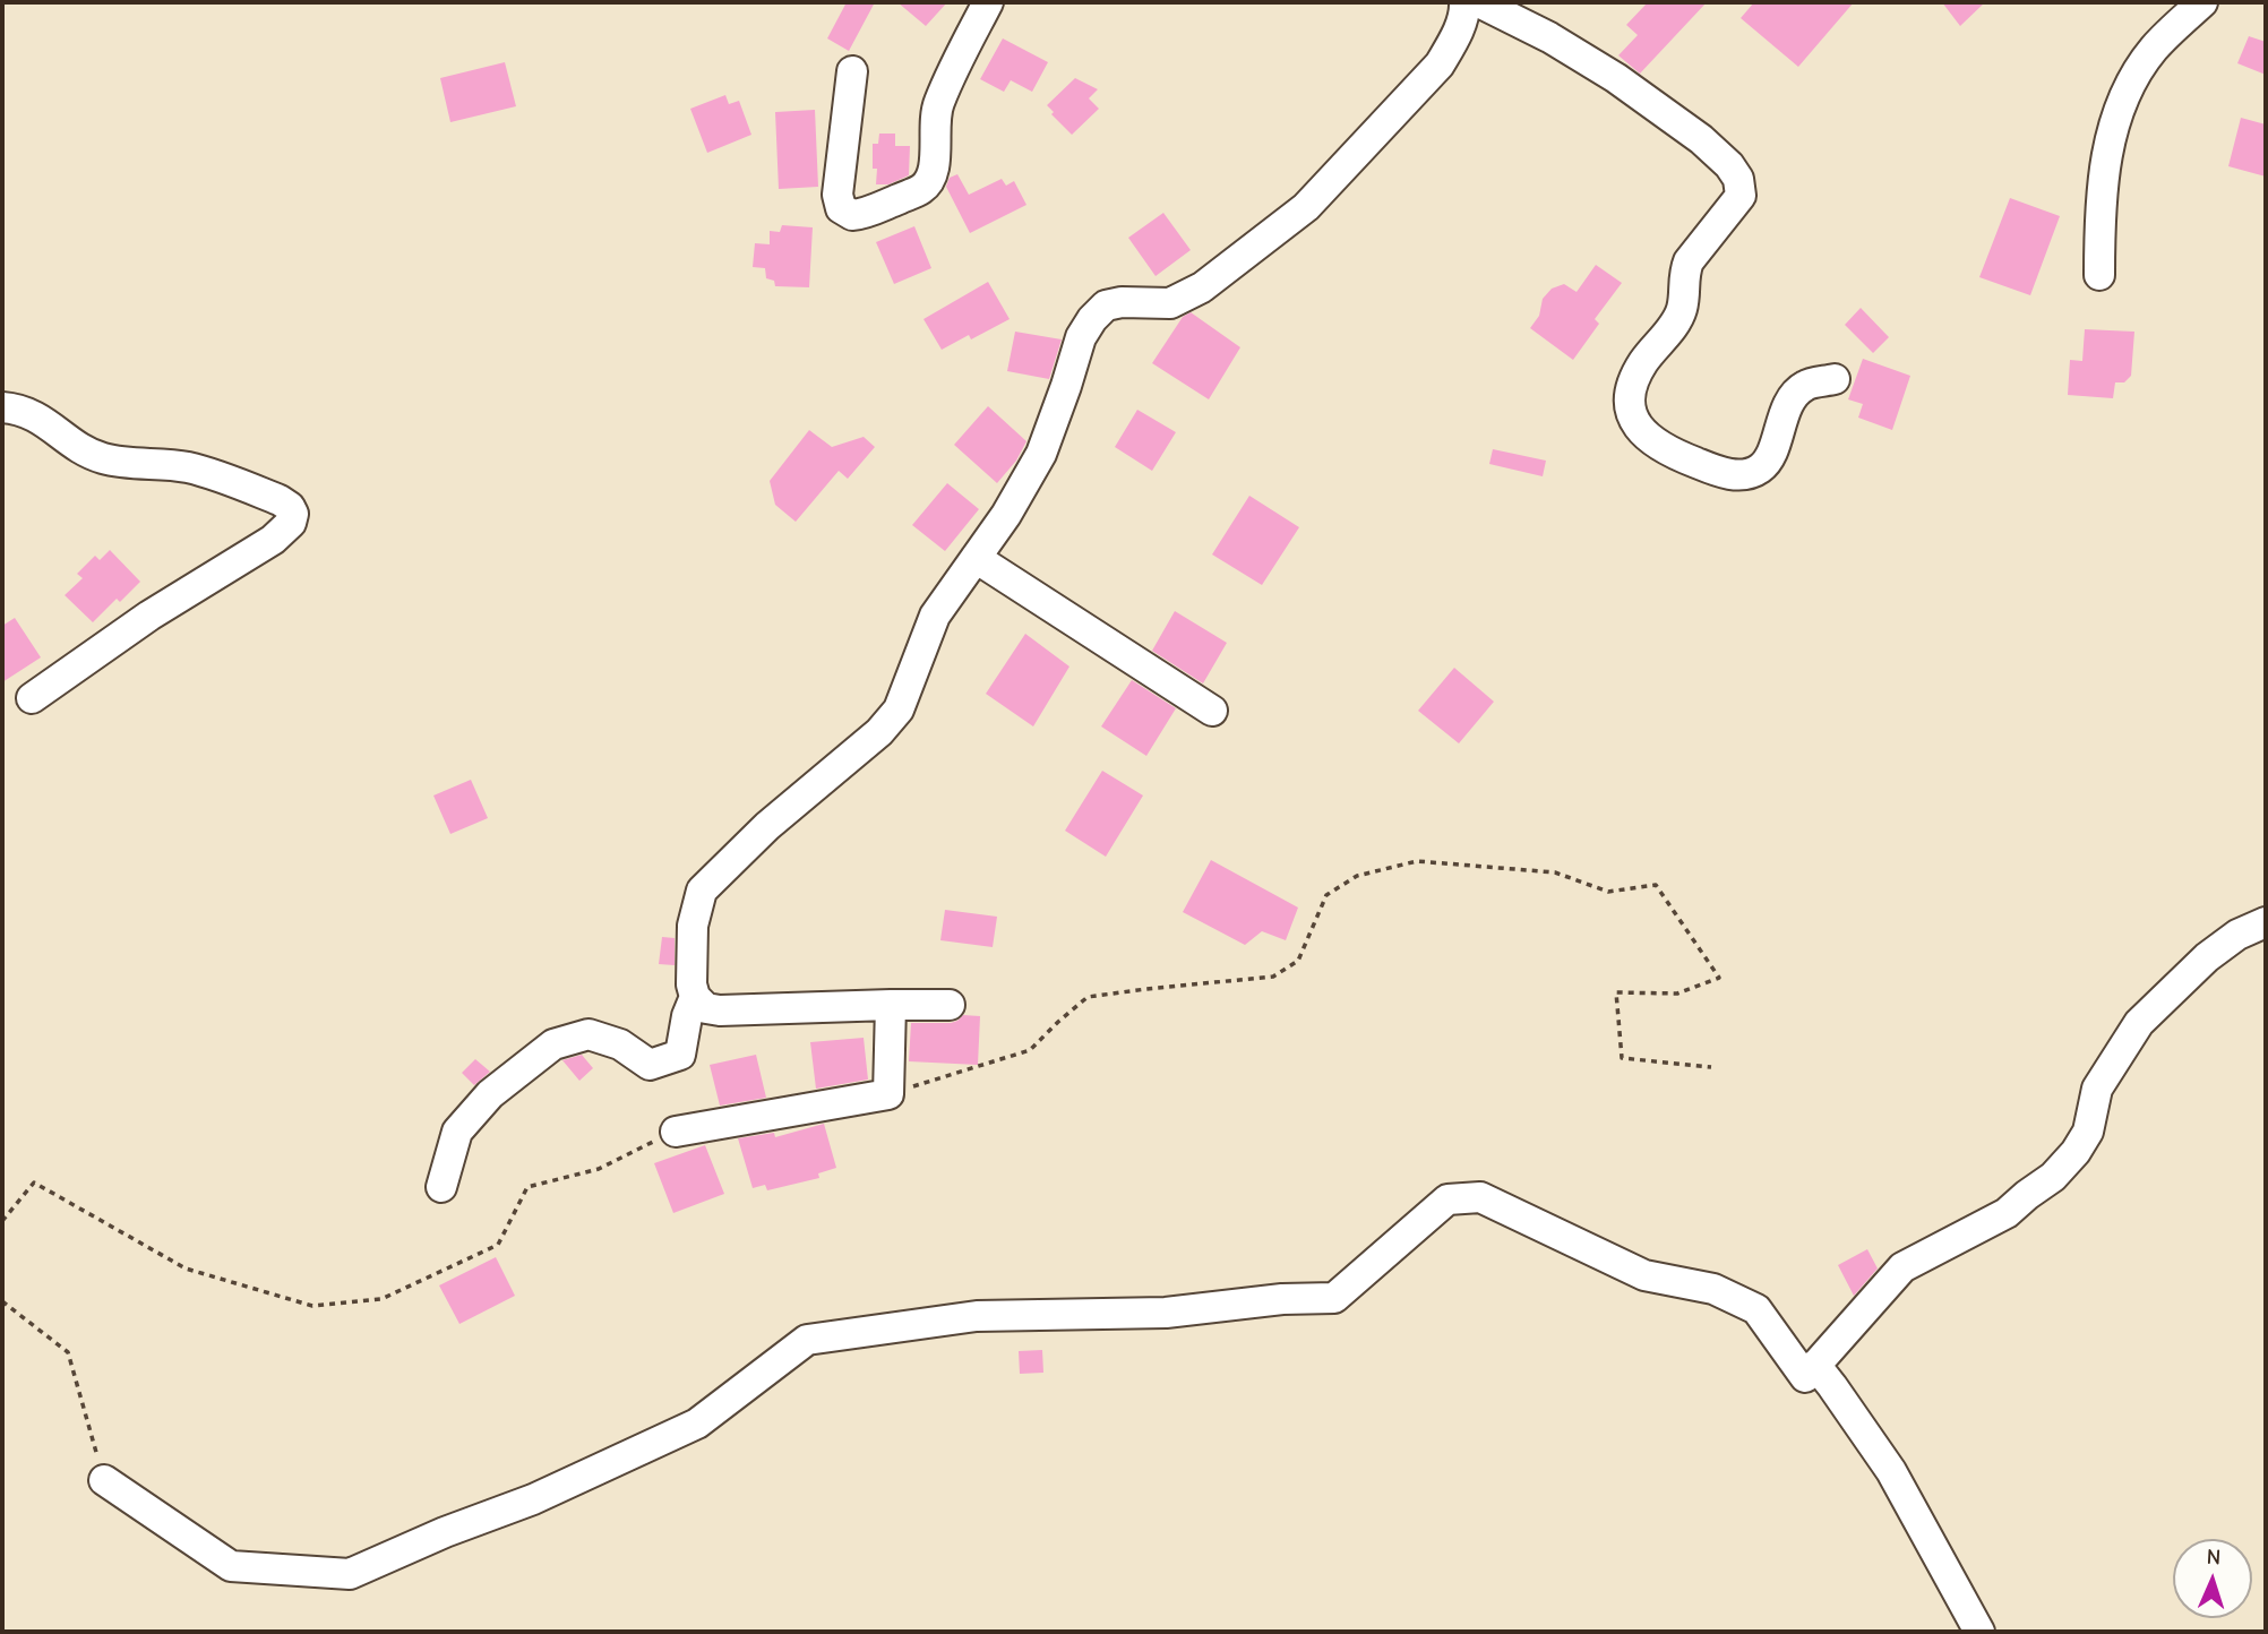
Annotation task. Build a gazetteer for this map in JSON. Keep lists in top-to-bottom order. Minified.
{"north":"top"}
